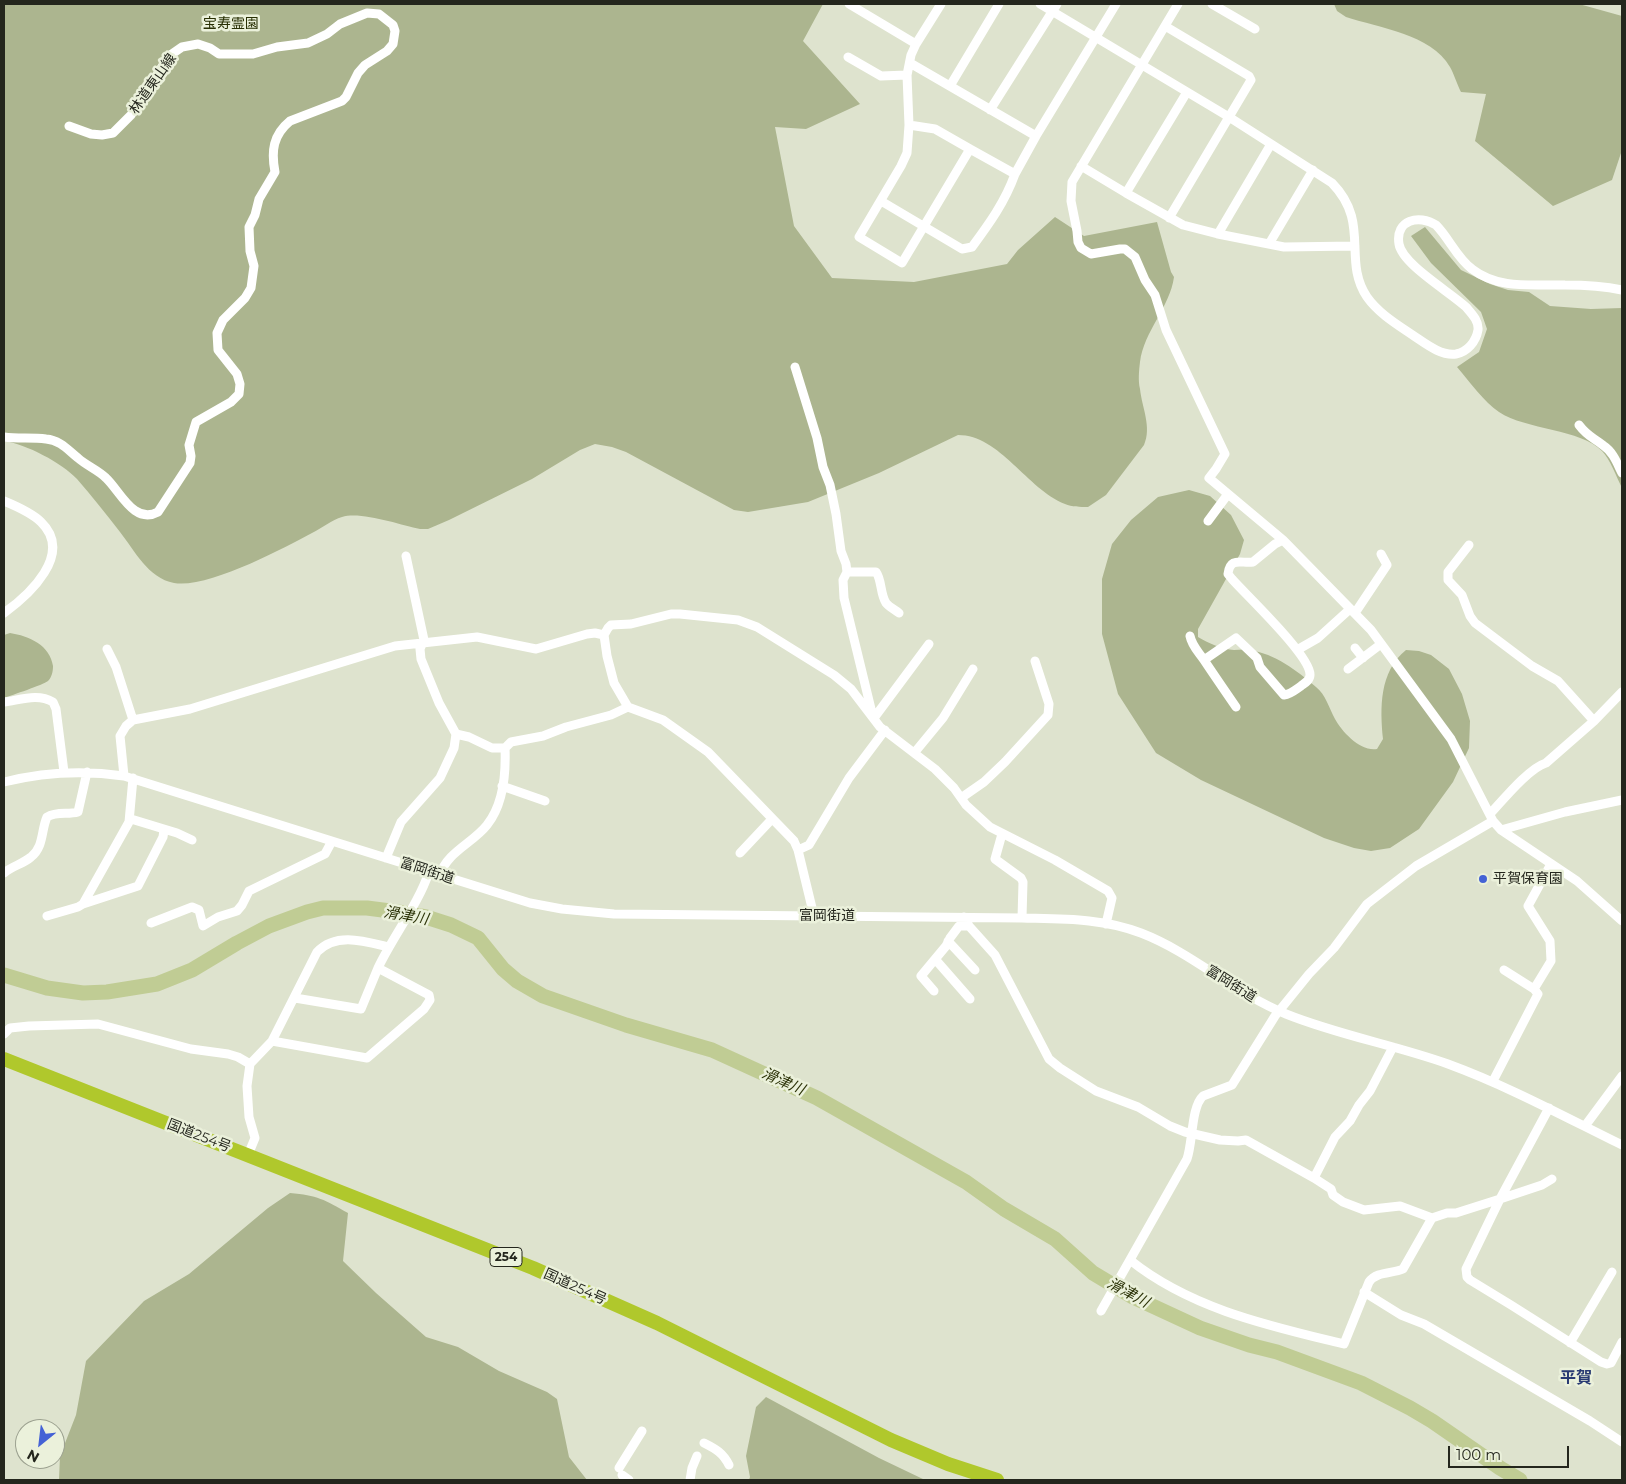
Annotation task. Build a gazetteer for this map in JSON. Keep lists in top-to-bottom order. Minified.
{"streets":{"highway":["国道254号","254"],"street":["林道東山線","富岡街道"]},"districts":["平賀"],"water":["滑津川"],"parks":["宝寿霊園"],"places":["平賀保育園"],"scale_bar":"100 m","north":"bottom left"}
